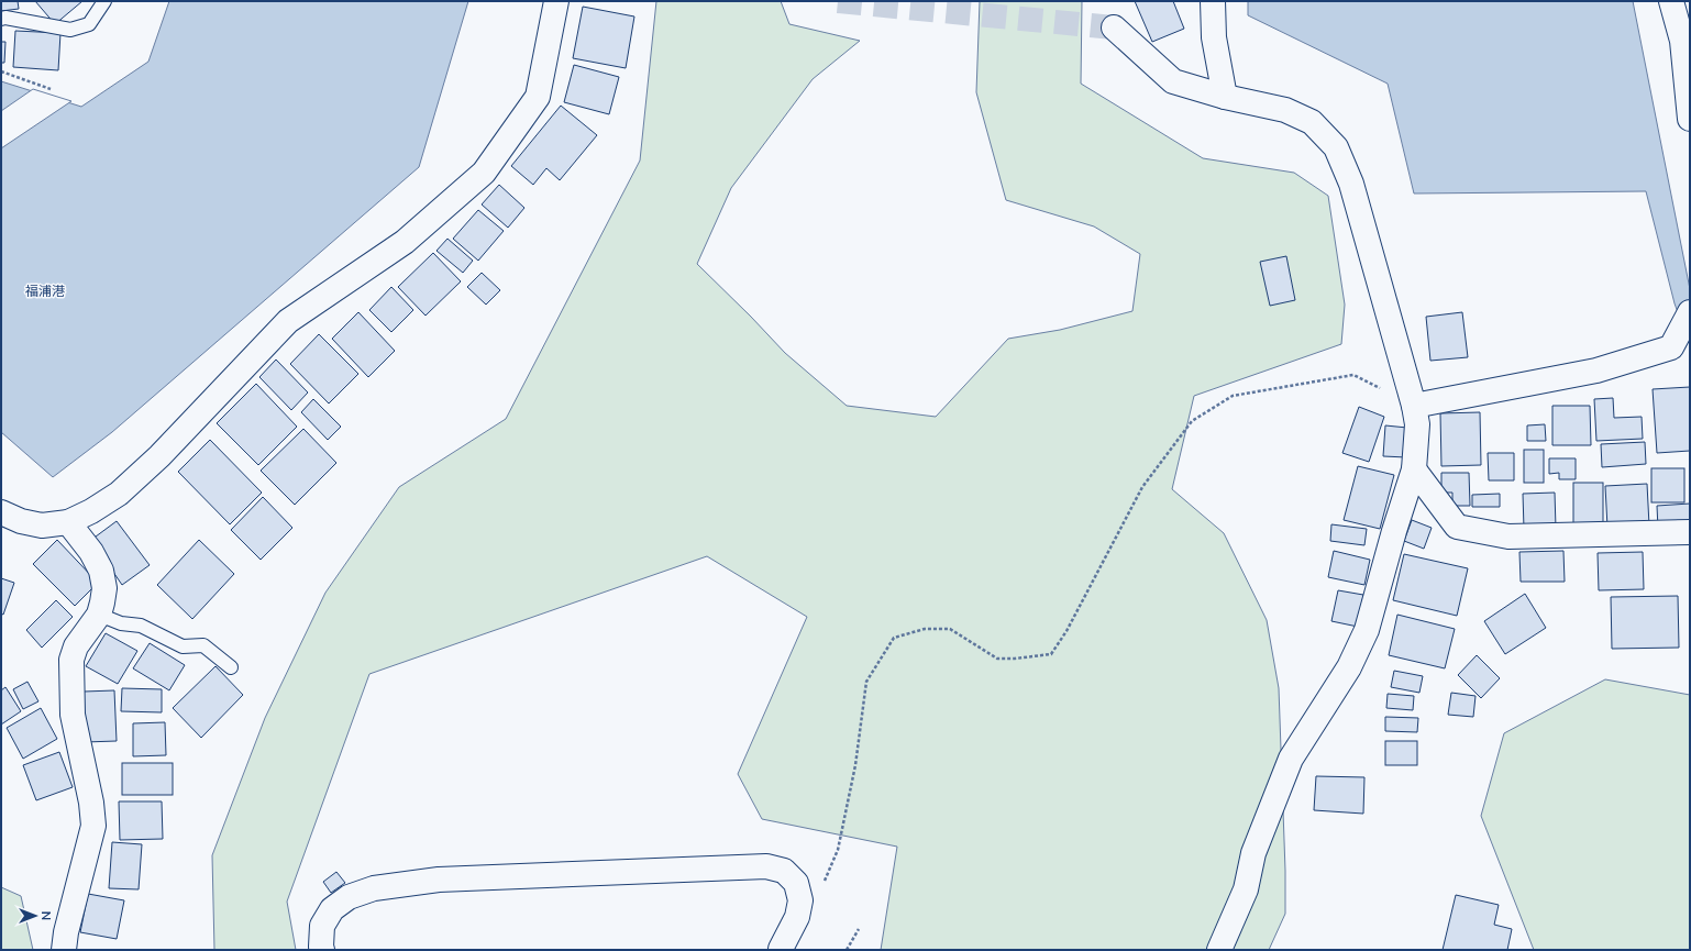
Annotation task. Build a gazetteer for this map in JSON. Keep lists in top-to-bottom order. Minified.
{"districts":["福浦港"],"north":"right"}
